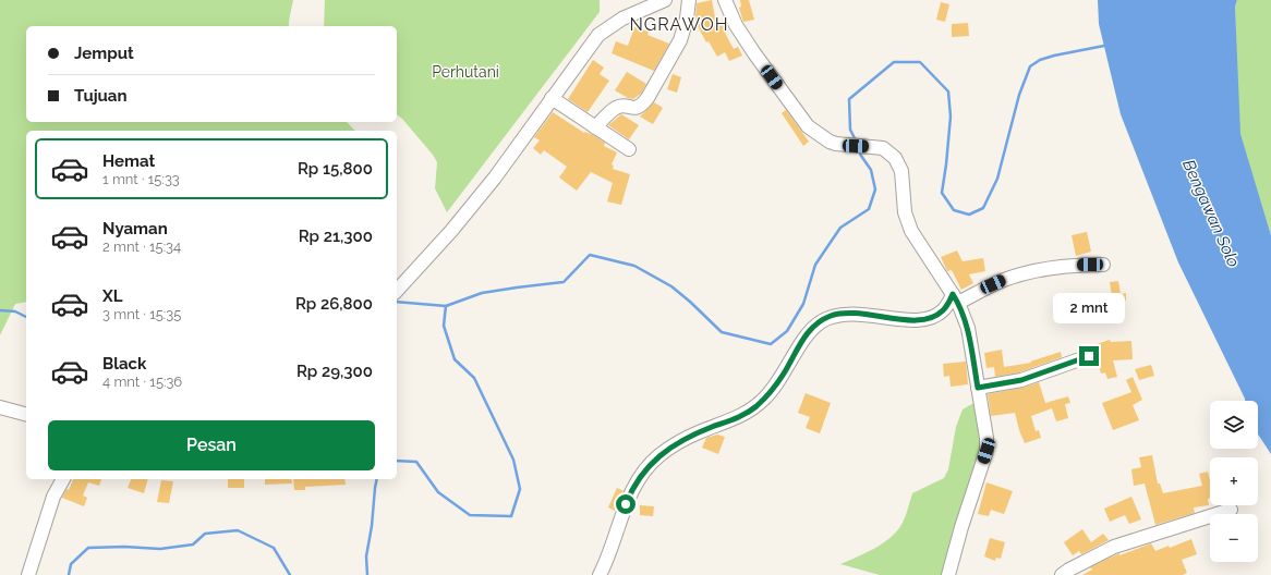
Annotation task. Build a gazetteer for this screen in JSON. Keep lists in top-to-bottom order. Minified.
{"districts":["NGRAWOH"],"water":["Bengawan Solo"],"parks":["Perhutani"],"page":{"banner":["Jemput","Tujuan"],"list":[{"name":"Hemat","note":"1 mnt · 15:33","value":"Rp 15,800"},{"name":"Nyaman","note":"2 mnt · 15:34","value":"Rp 21,300"},{"name":"XL","note":"3 mnt · 15:35","value":"Rp 26,800"},{"name":"Black","note":"4 mnt · 15:36","value":"Rp 29,300"}],"bubble":"2 mnt","map_buttons":["+","−"],"buttons":"Pesan"}}
